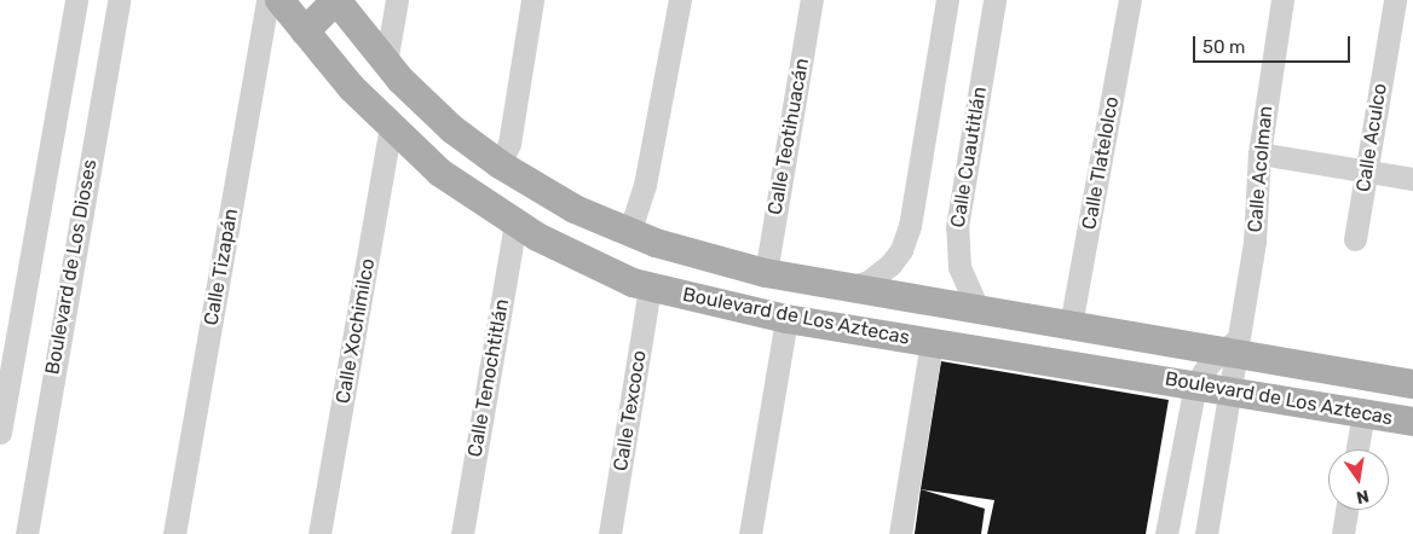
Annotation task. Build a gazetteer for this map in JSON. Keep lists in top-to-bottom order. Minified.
{"streets":{"main road":["Boulevard de Los Aztecas"],"street":["Calle Teotihuacán","Calle Aculco","Calle Cuautitlán","Calle Tlatelolco","Calle Acolman","Boulevard de Los Dioses","Calle Tizapán","Calle Xochimilco","Calle Tenochtitlán","Calle Texcoco"]},"crossings":[["Calle Teotihuacán","Boulevard de Los Aztecas"],["Calle Cuautitlán","Boulevard de Los Aztecas"],["Calle Tlatelolco","Boulevard de Los Aztecas"],["Calle Acolman","Boulevard de Los Aztecas"],["Boulevard de Los Aztecas","Calle Xochimilco"],["Boulevard de Los Aztecas","Calle Tenochtitlán"],["Boulevard de Los Aztecas","Calle Texcoco"]],"scale_bar":"50 m","north":"bottom"}
